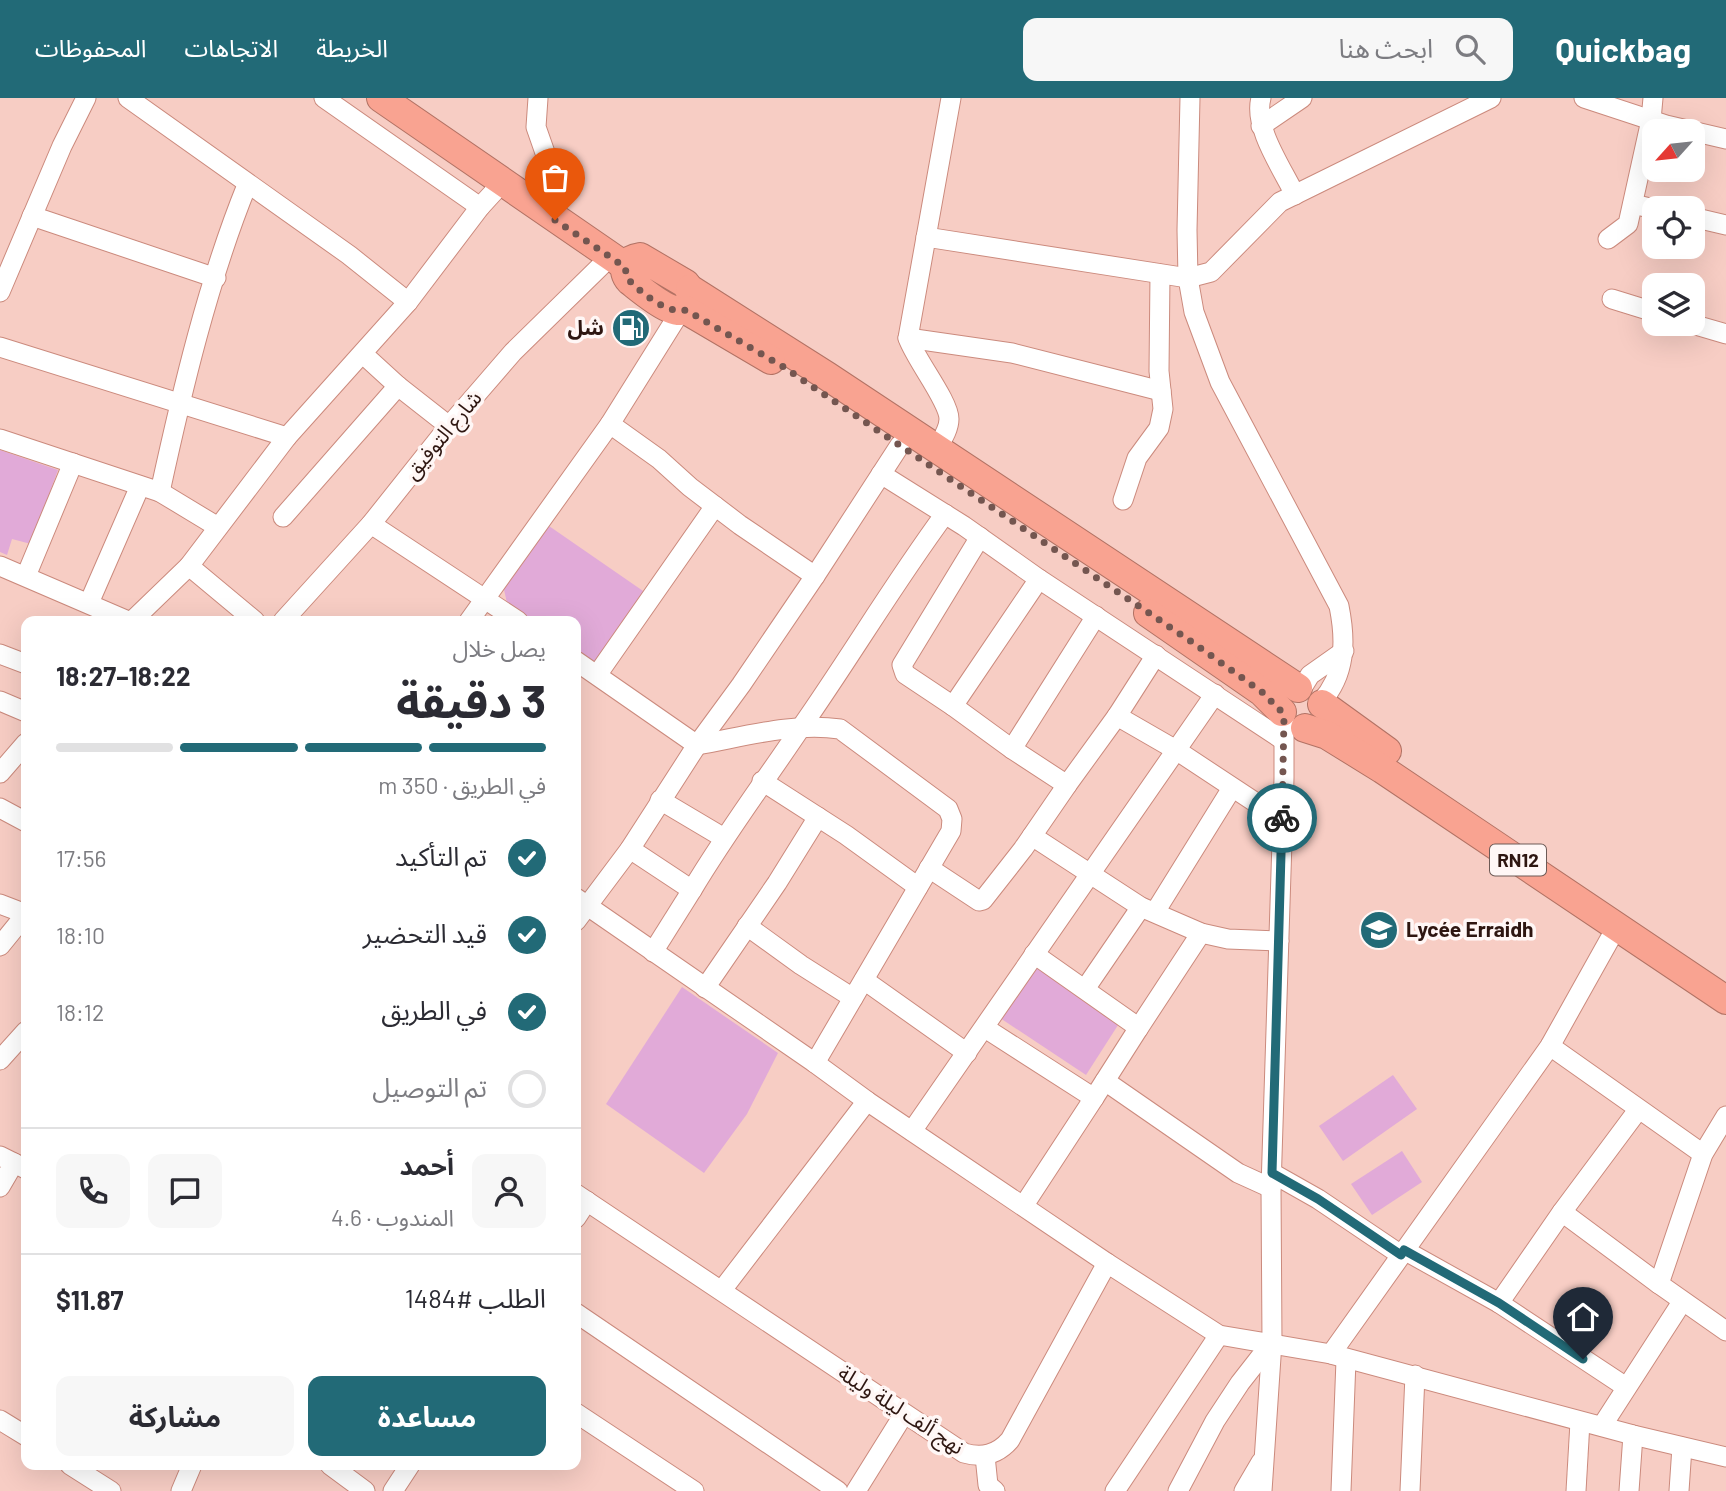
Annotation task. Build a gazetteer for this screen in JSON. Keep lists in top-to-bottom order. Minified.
{"streets":{"highway":["RN12"],"street":["شارع التوفيق","نهج ألف ليلة وليلة"]},"crossings":[["شارع التوفيق","RN12"]],"places":{"fuel station":["شل"],"school or university":["Lycée Erraidh"]},"north":"bottom left","page":{"header":"Quickbag","search":"ابحث هنا","nav":["الخريطة","الاتجاهات","المحفوظات"],"heading":["3 دقيقة","يصل خلال","18:22–18:27"],"panel":["أحمد","المندوب · 4.6","الطلب #1484","$11.87"],"bar":"في الطريق · 350 m","list":[["تم التأكيد","17:56"],["قيد التحضير","18:10"],["في الطريق","18:12"],"تم التوصيل"],"buttons":["مساعدة","مشاركة"]}}
